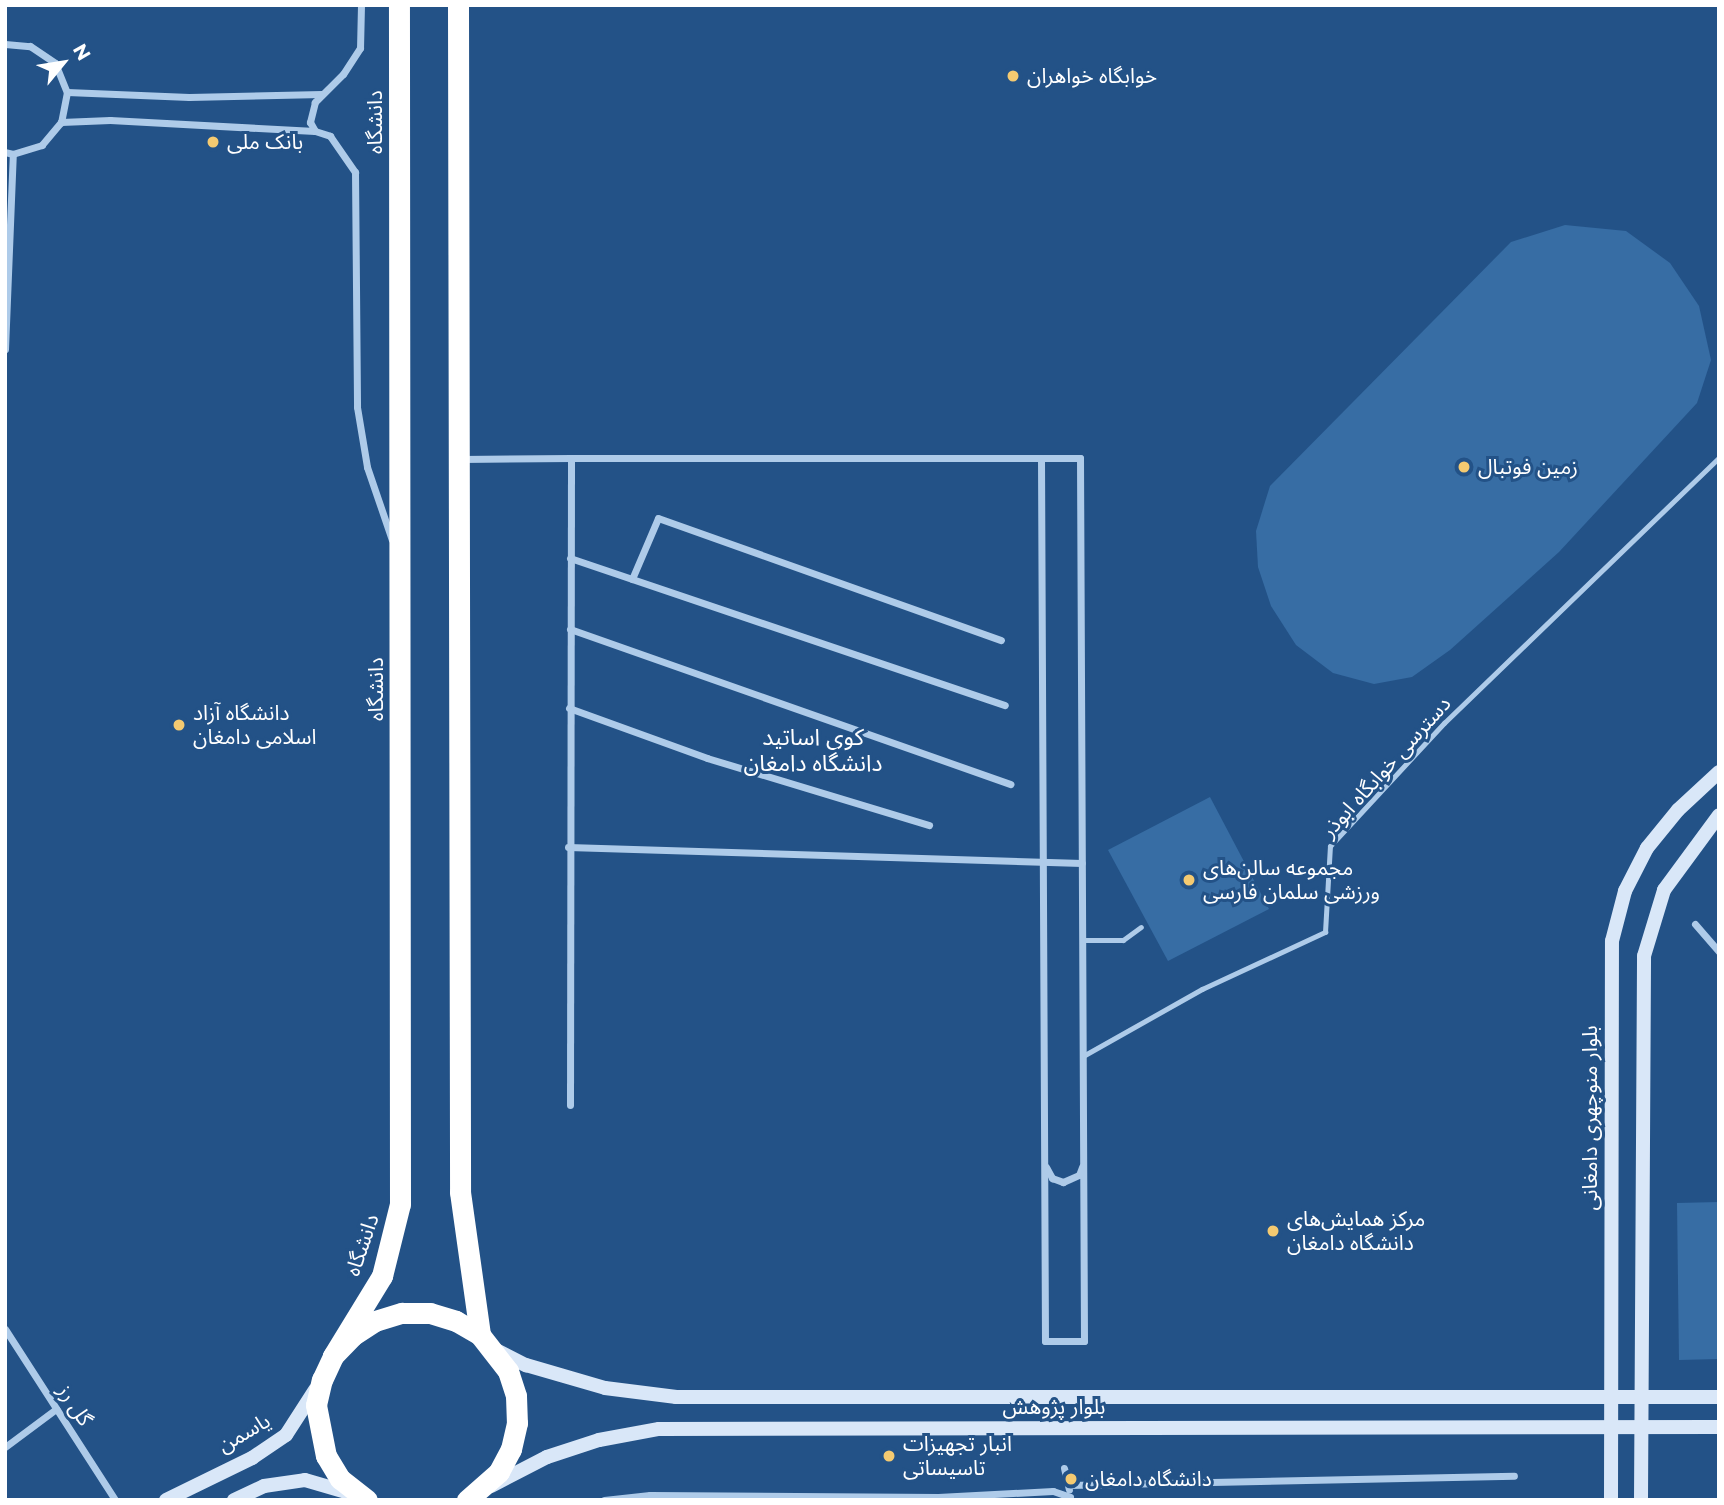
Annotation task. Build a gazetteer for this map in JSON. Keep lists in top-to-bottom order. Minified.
{"streets":{"highway":["دانشگاه"],"street":["بلوار منوچهری دامغانی","گل رز","بلوار پژوهش","یاسمن"],"lane":["دسترسی خوابگاه ابوذر"]},"crossings":[["بلوار منوچهری دامغانی","بلوار پژوهش"]],"districts":["کوی اساتید دانشگاه دامغان"],"places":["خوابگاه خواهران","بانک ملی","زمین فوتبال","دانشگاه آزاد اسلامی دامغان","مجموعه سالن‌های ورزشی سلمان فارسی","مرکز همایش‌های دانشگاه دامغان","انبار تجهیزات تاسیساتی","دانشگاه دامغان"],"north":"top right"}
